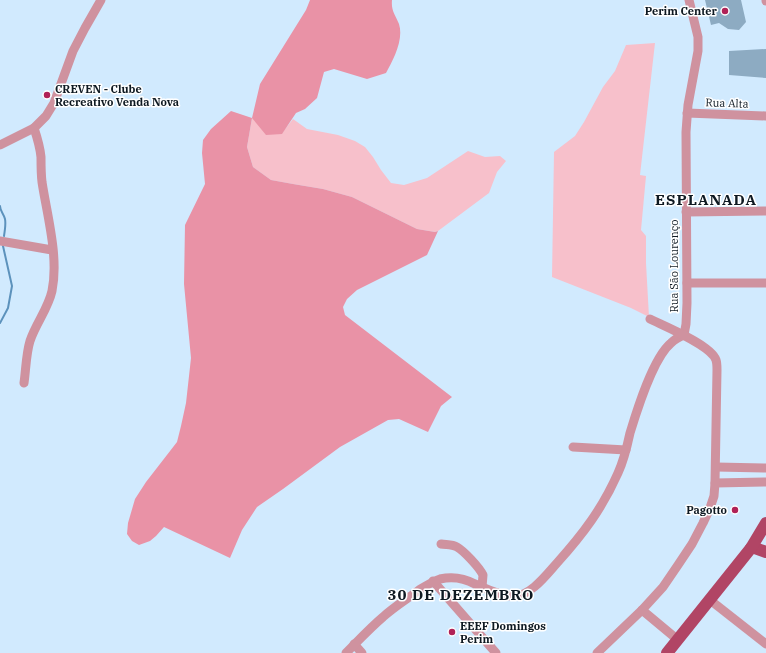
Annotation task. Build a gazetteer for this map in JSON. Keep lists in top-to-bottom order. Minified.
{"streets":{"street":["Rua Alta","Rua São Lourenço"]},"crossings":[["Rua Alta","Rua São Lourenço"]],"districts":["ESPLANADA","30 DE DEZEMBRO"],"places":["Perim Center","CREVEN - Clube Recreativo Venda Nova","Pagotto","EEEF Domingos Perim"]}
